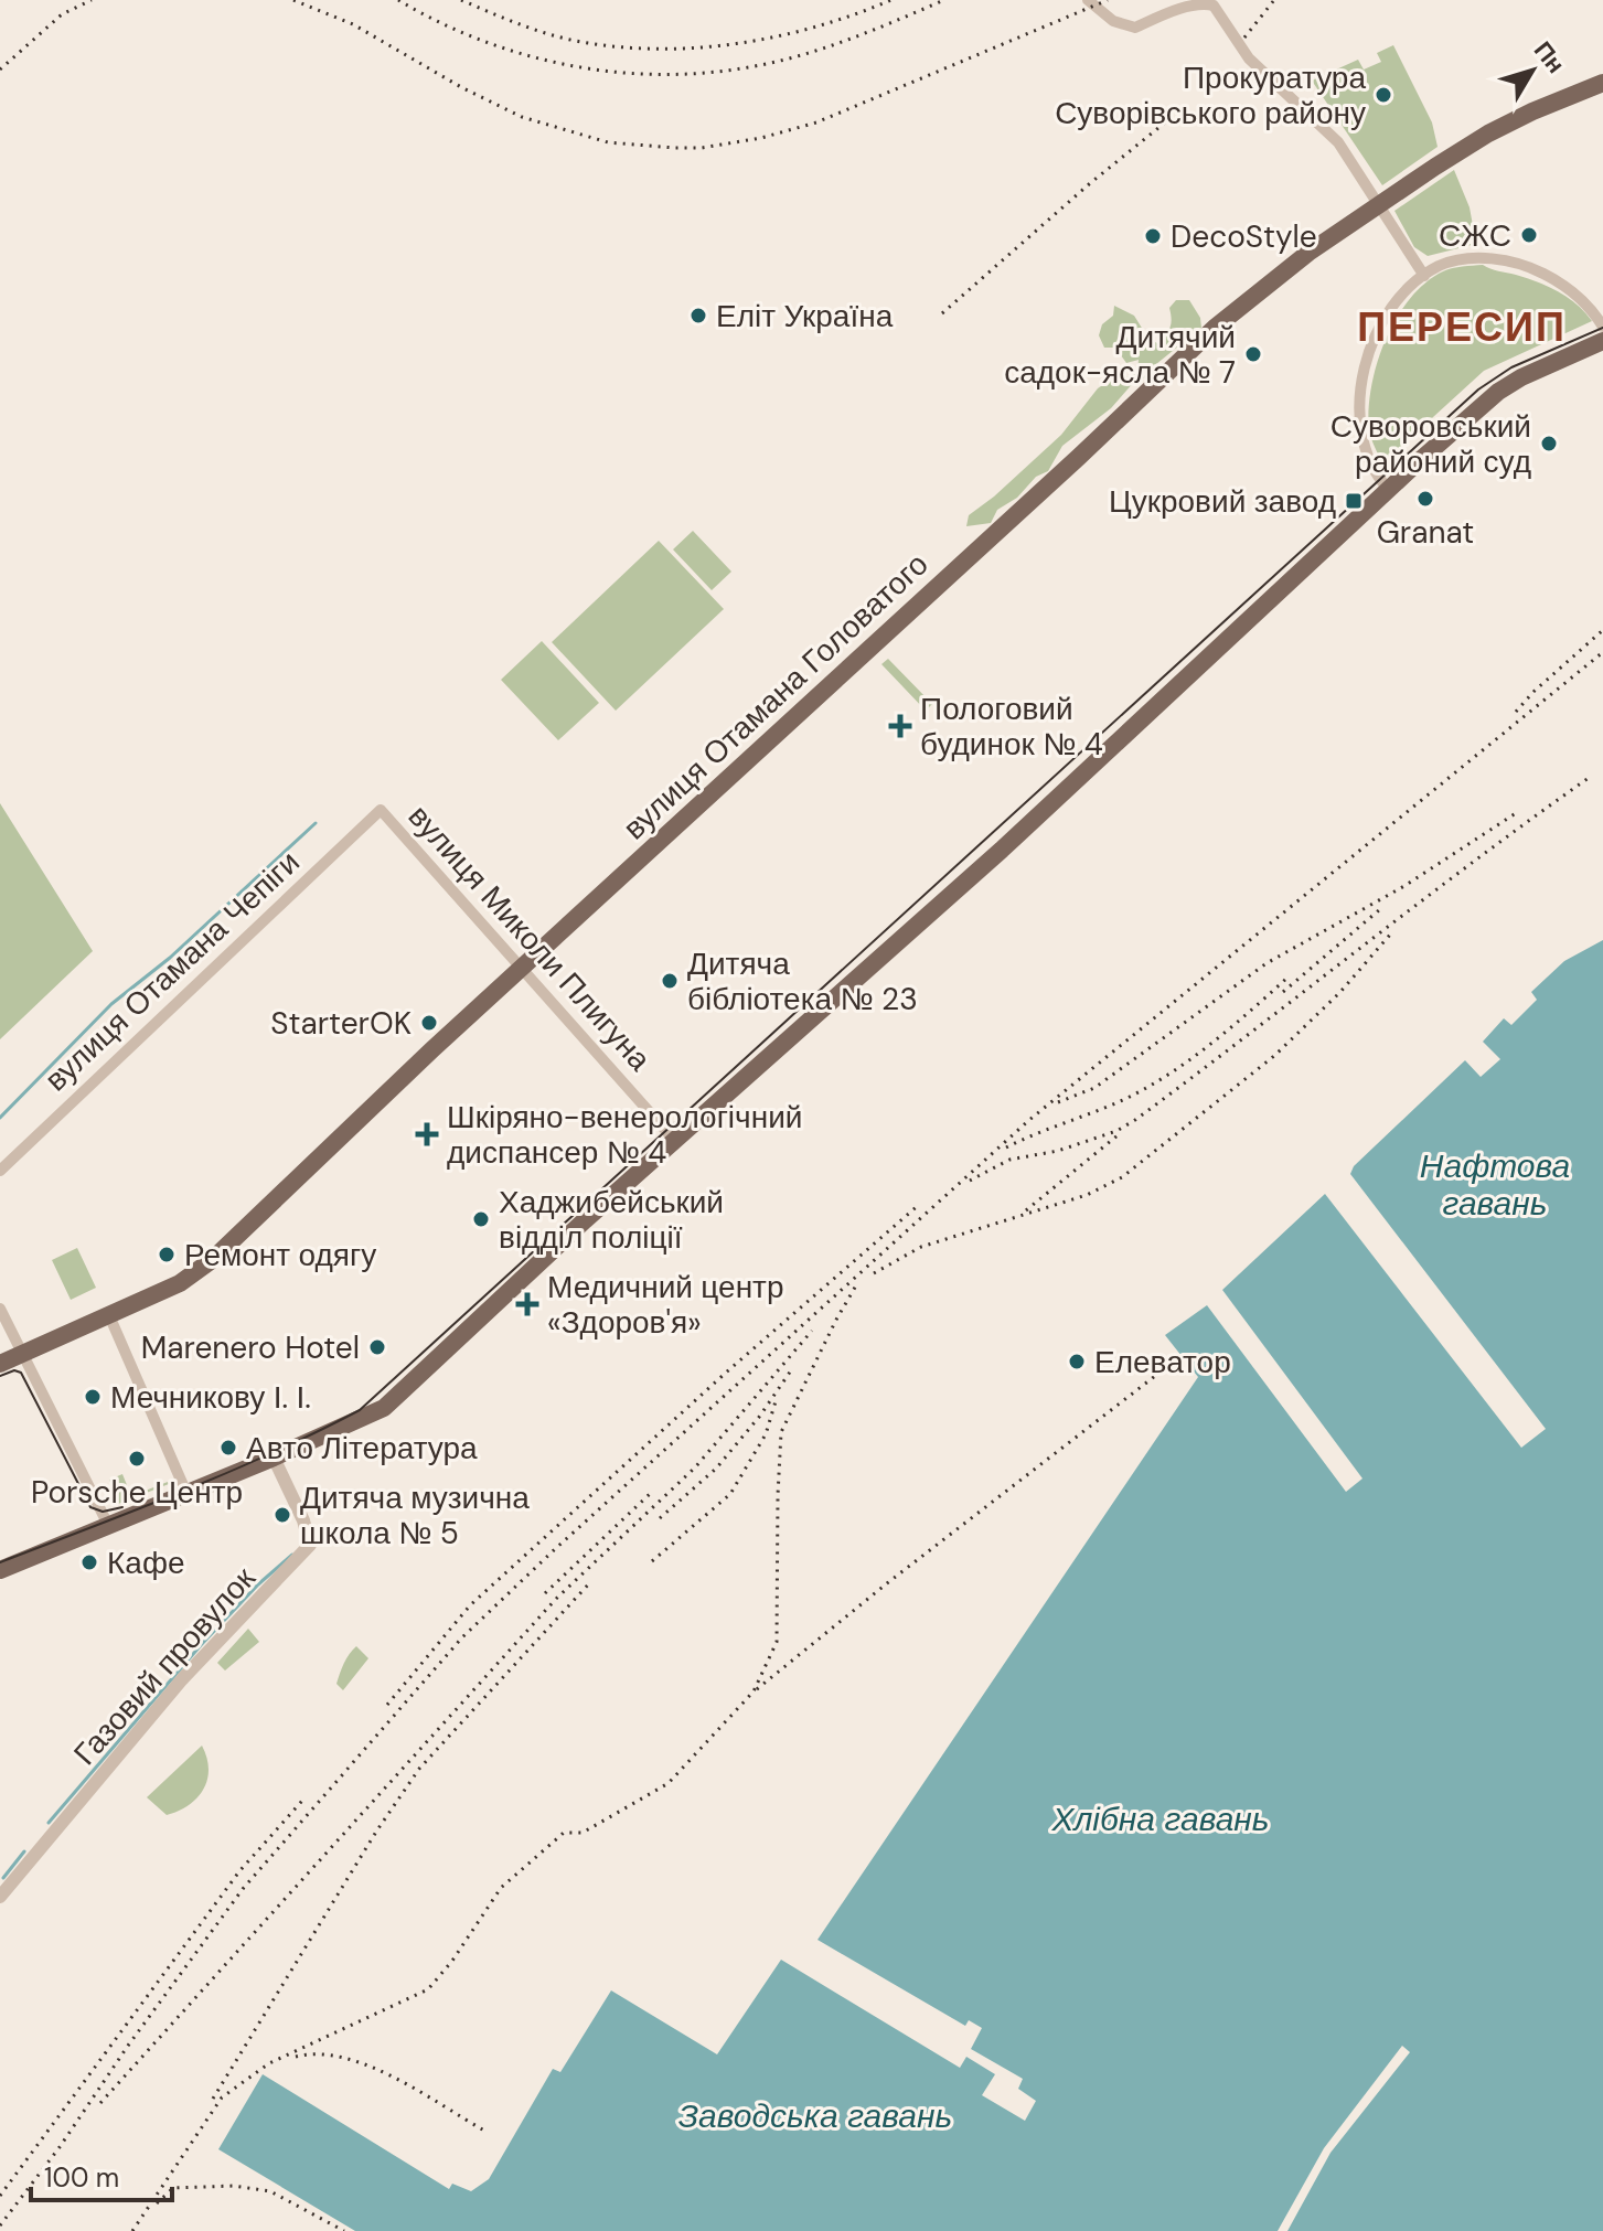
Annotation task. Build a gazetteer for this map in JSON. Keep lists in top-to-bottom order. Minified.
{"streets":{"main road":["вулиця Отамана Головатого"],"street":["вулиця Миколи Плигуна","вулиця Отамана Чепіги","Газовий провулок"]},"crossings":[["вулиця Отамана Головатого","вулиця Миколи Плигуна"],["вулиця Миколи Плигуна","вулиця Отамана Чепіги"]],"districts":["ПЕРЕСИП"],"water":["Нафтова гавань","Хлібна гавань","Заводська гавань"],"places":{"other":["Прокуратура Суворівського району","СЖС","DecoStyle","Еліт Україна","Дитячий садок-ясла № 7","Суворовський районий суд","Granat","Дитяча бібліотека № 23","StarterOK","Хаджибейський відділ поліції","Ремонт одягу","Marenero Hotel","Елеватор","Мечникову І. І.","Авто Література","Porsche Центр","Дитяча музична школа № 5","Кафе"],"transit":["Цукровий завод"],"health":["Пологовий будинок № 4","Шкіряно-венерологічний диспансер № 4","Медичний центр «Здоров'я»"]},"scale_bar":"100 m","north":"top right"}
